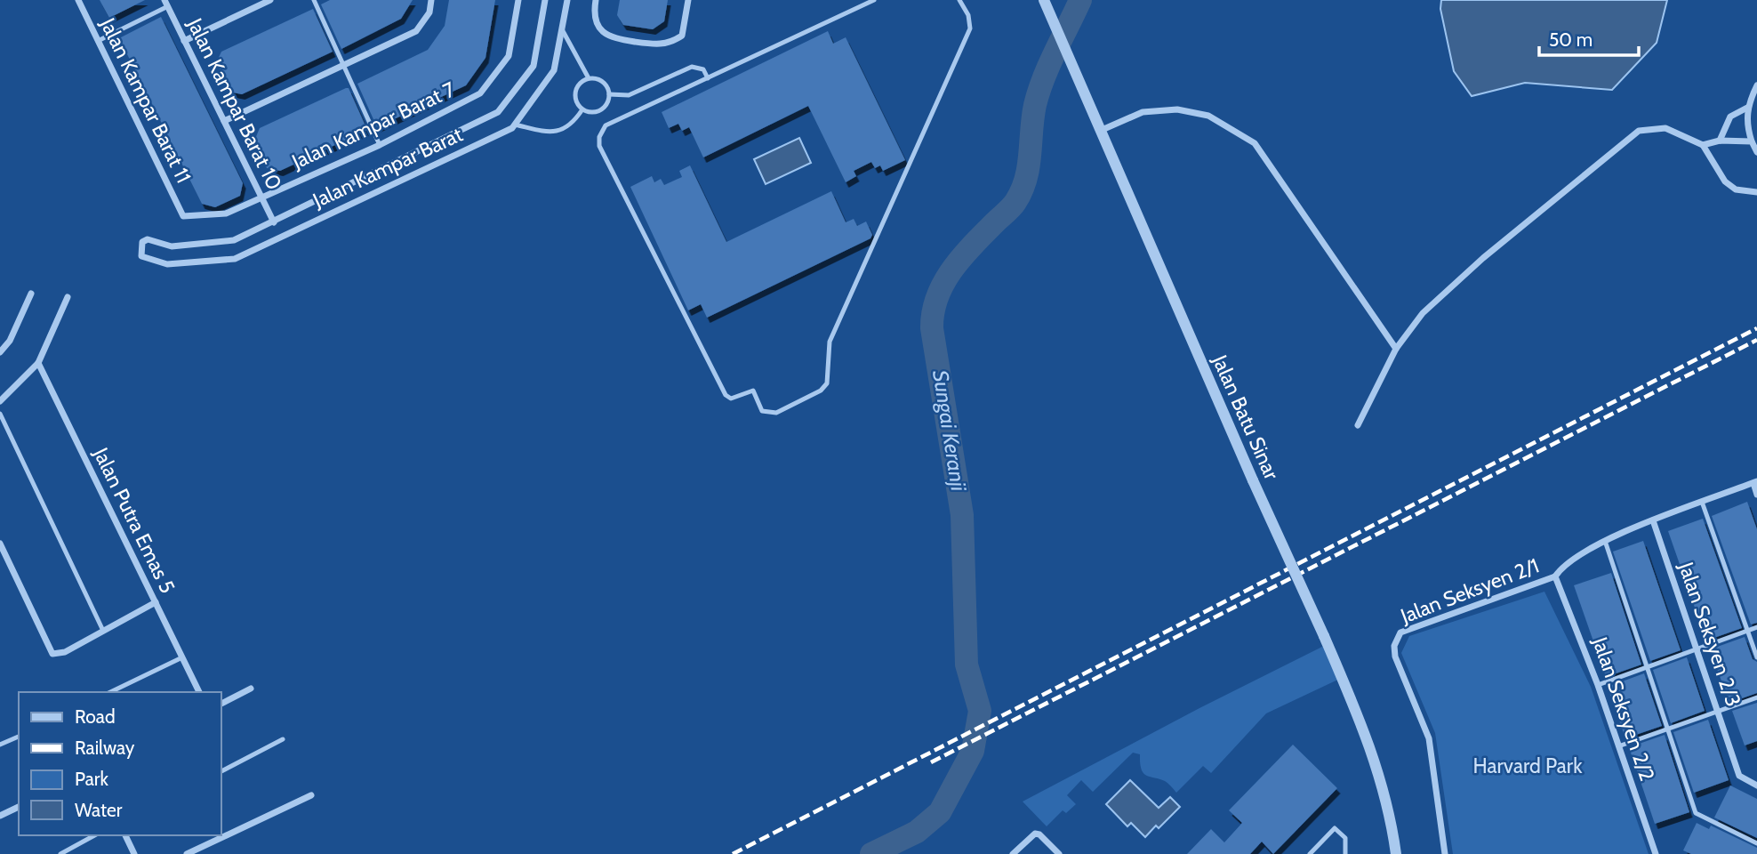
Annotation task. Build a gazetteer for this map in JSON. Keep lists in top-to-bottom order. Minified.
{"streets":{"street":["Jalan Kampar Barat 11","Jalan Kampar Barat 10","Jalan Kampar Barat 7","Jalan Kampar Barat","Jalan Batu Sinar","Jalan Putra Emas 5","Jalan Seksyen 2/1","Jalan Seksyen 2/3","Jalan Seksyen 2/2"]},"crossings":[["Jalan Kampar Barat 11","Jalan Kampar Barat 7"],["Jalan Kampar Barat 10","Jalan Kampar Barat 7"],["Jalan Kampar Barat 10","Jalan Kampar Barat"],["Jalan Seksyen 2/1","Jalan Seksyen 2/3"],["Jalan Seksyen 2/1","Jalan Seksyen 2/2"]],"water":["Sungai Keranji"],"parks":["Harvard Park"],"legend":["Road","Railway","Park","Water"],"scale_bar":"50 m"}
